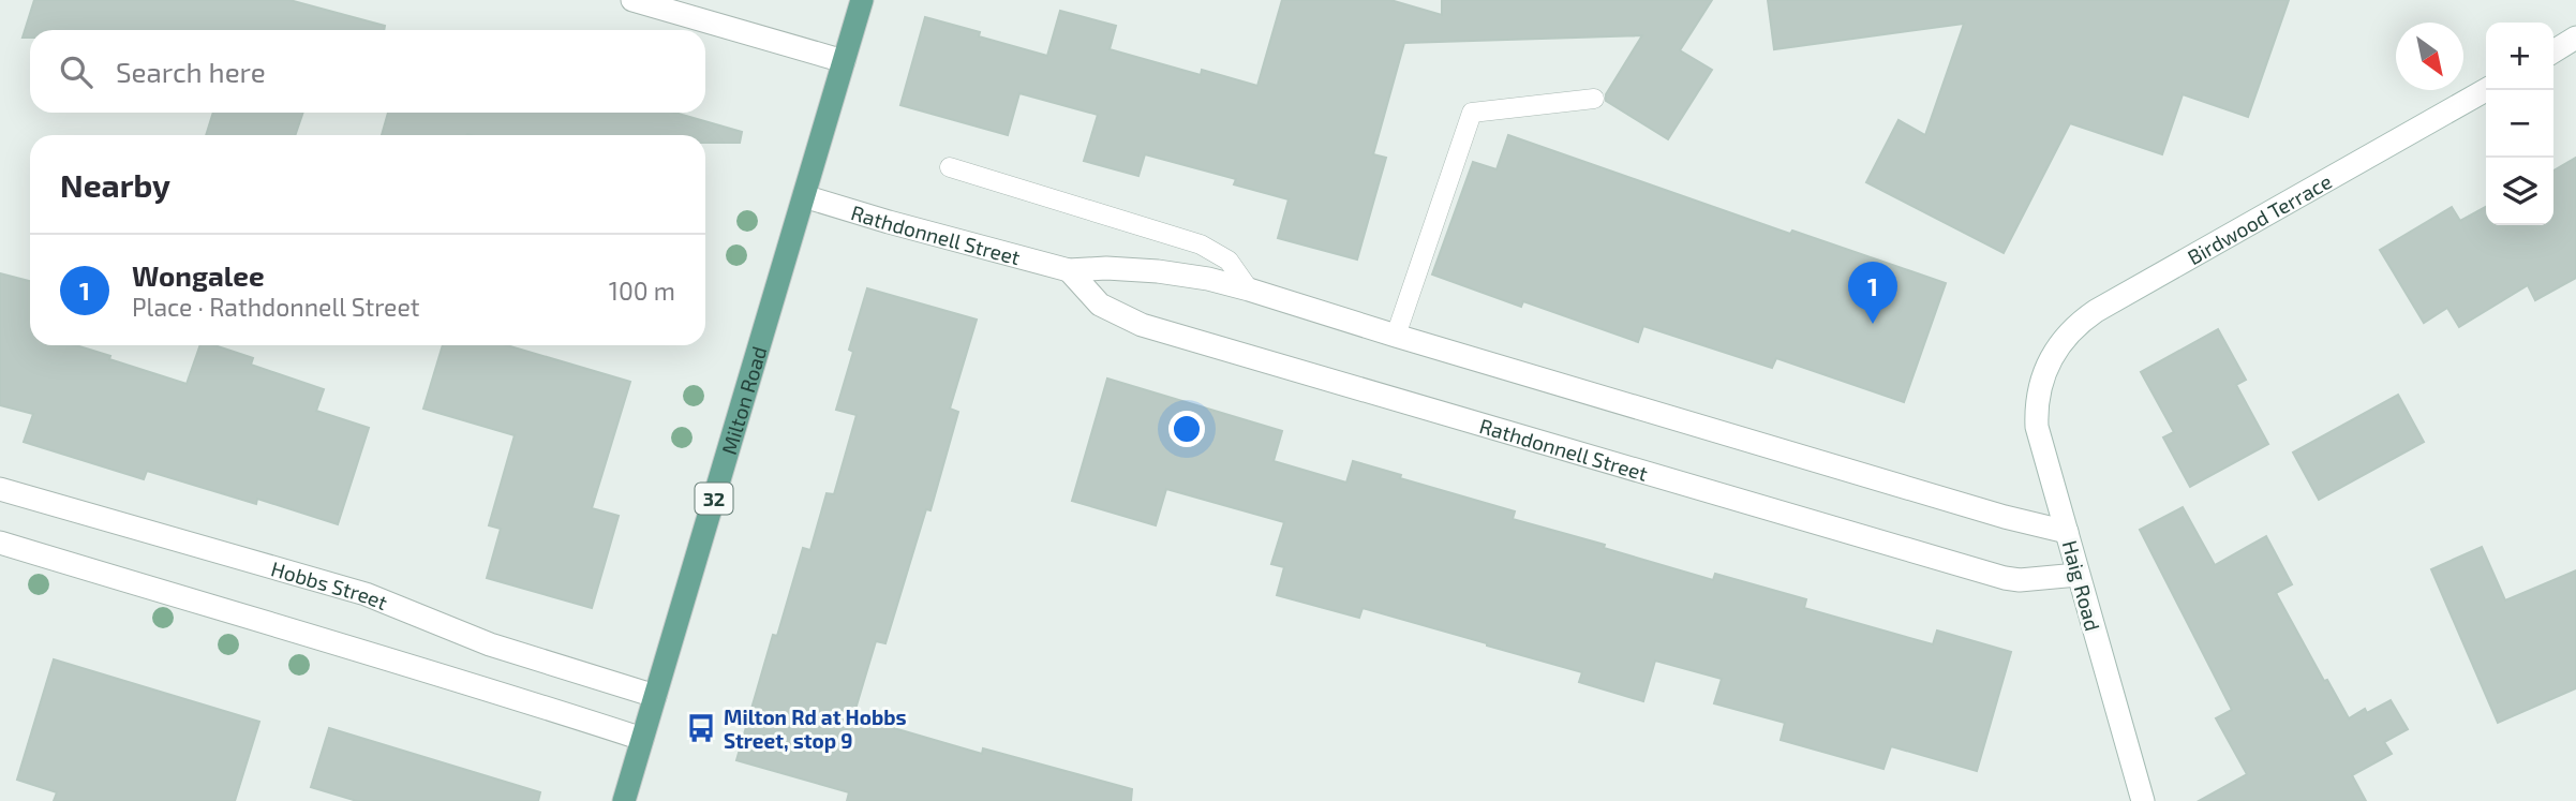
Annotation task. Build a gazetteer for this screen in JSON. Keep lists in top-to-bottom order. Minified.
{"streets":{"main road":["Milton Road","32"],"street":["Birdwood Terrace","Rathdonnell Street","Hobbs Street","Haig Road"]},"crossings":[["Birdwood Terrace","Haig Road"],["Rathdonnell Street","Milton Road"],["Rathdonnell Street","Haig Road"],["Milton Road","Hobbs Street"]],"places":{"bus stop":["Milton Rd at Hobbs Street, stop 9"]},"north":"bottom right","page":{"map_buttons":["+","−"],"search":"Search here","heading":"Nearby","list":[{"mark":"1","name":"Wongalee","note":"Place · Rathdonnell Street","value":"100 m"}],"pins":"1"}}
